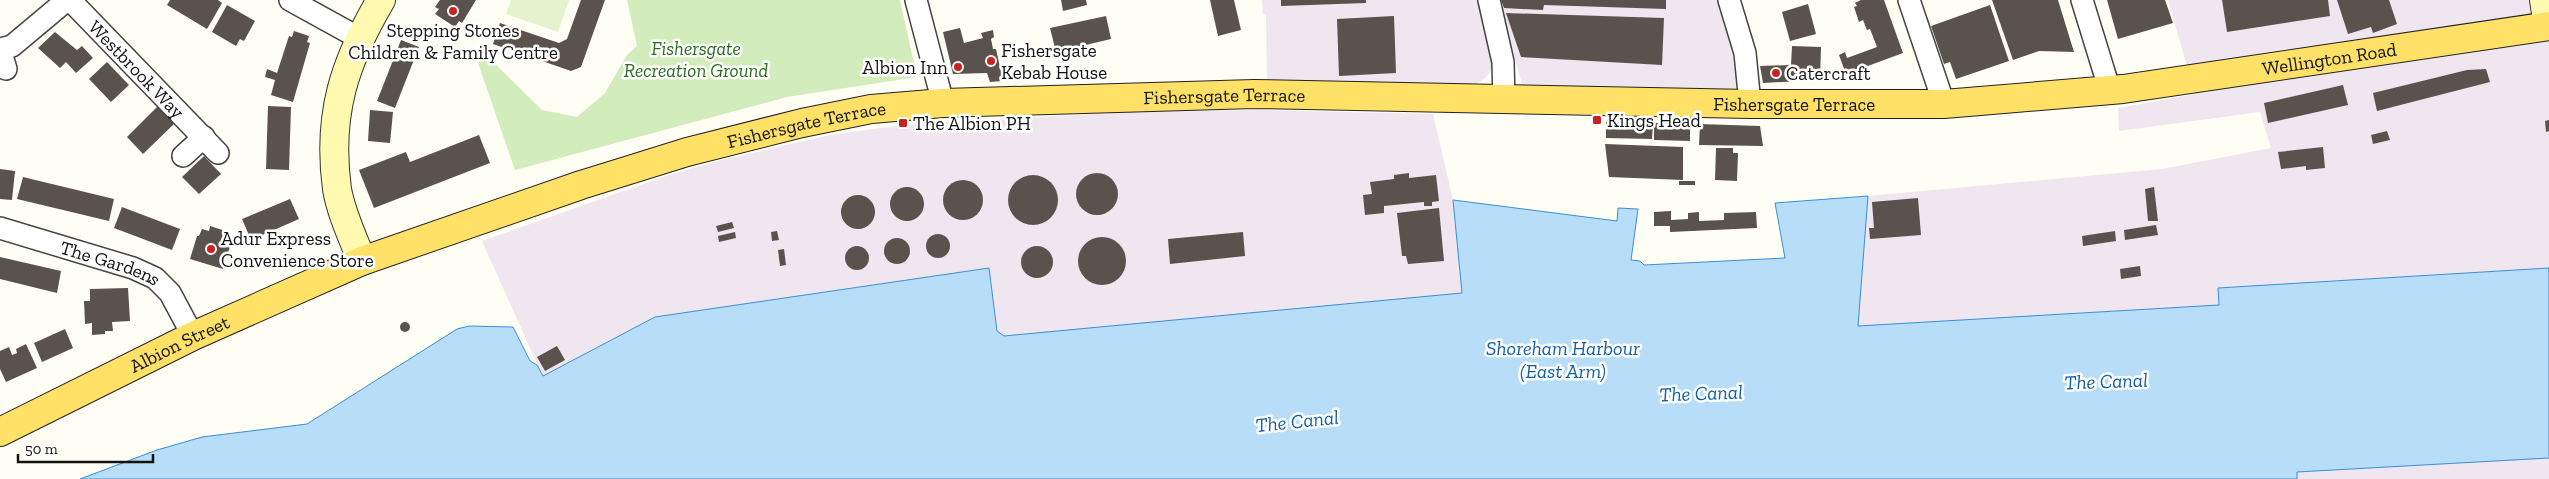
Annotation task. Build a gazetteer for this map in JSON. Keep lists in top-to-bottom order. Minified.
{"streets":{"main road":["Wellington Road","Fishersgate Terrace","Albion Street"],"street":["Westbrook Way","The Gardens"]},"crossings":[["Wellington Road","Fishersgate Terrace"],["Fishersgate Terrace","Albion Street"],["The Gardens","Albion Street"]],"water":["Shoreham Harbour (East Arm)","The Canal"],"parks":["Fishersgate Recreation Ground"],"places":{"other":["Stepping Stones Children & Family Centre","Fishersgate Kebab House","Albion Inn","Catercraft","Adur Express Convenience Store"],"transit":["Kings Head","The Albion PH"]},"scale_bar":"50 m"}
